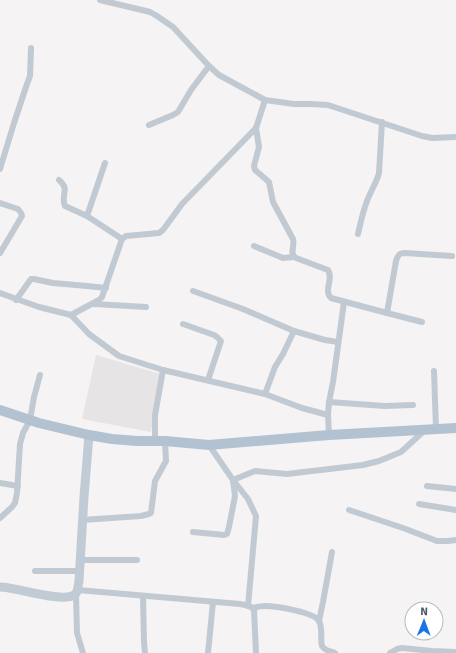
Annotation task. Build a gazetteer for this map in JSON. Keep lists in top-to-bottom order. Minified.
{"north":"top"}
